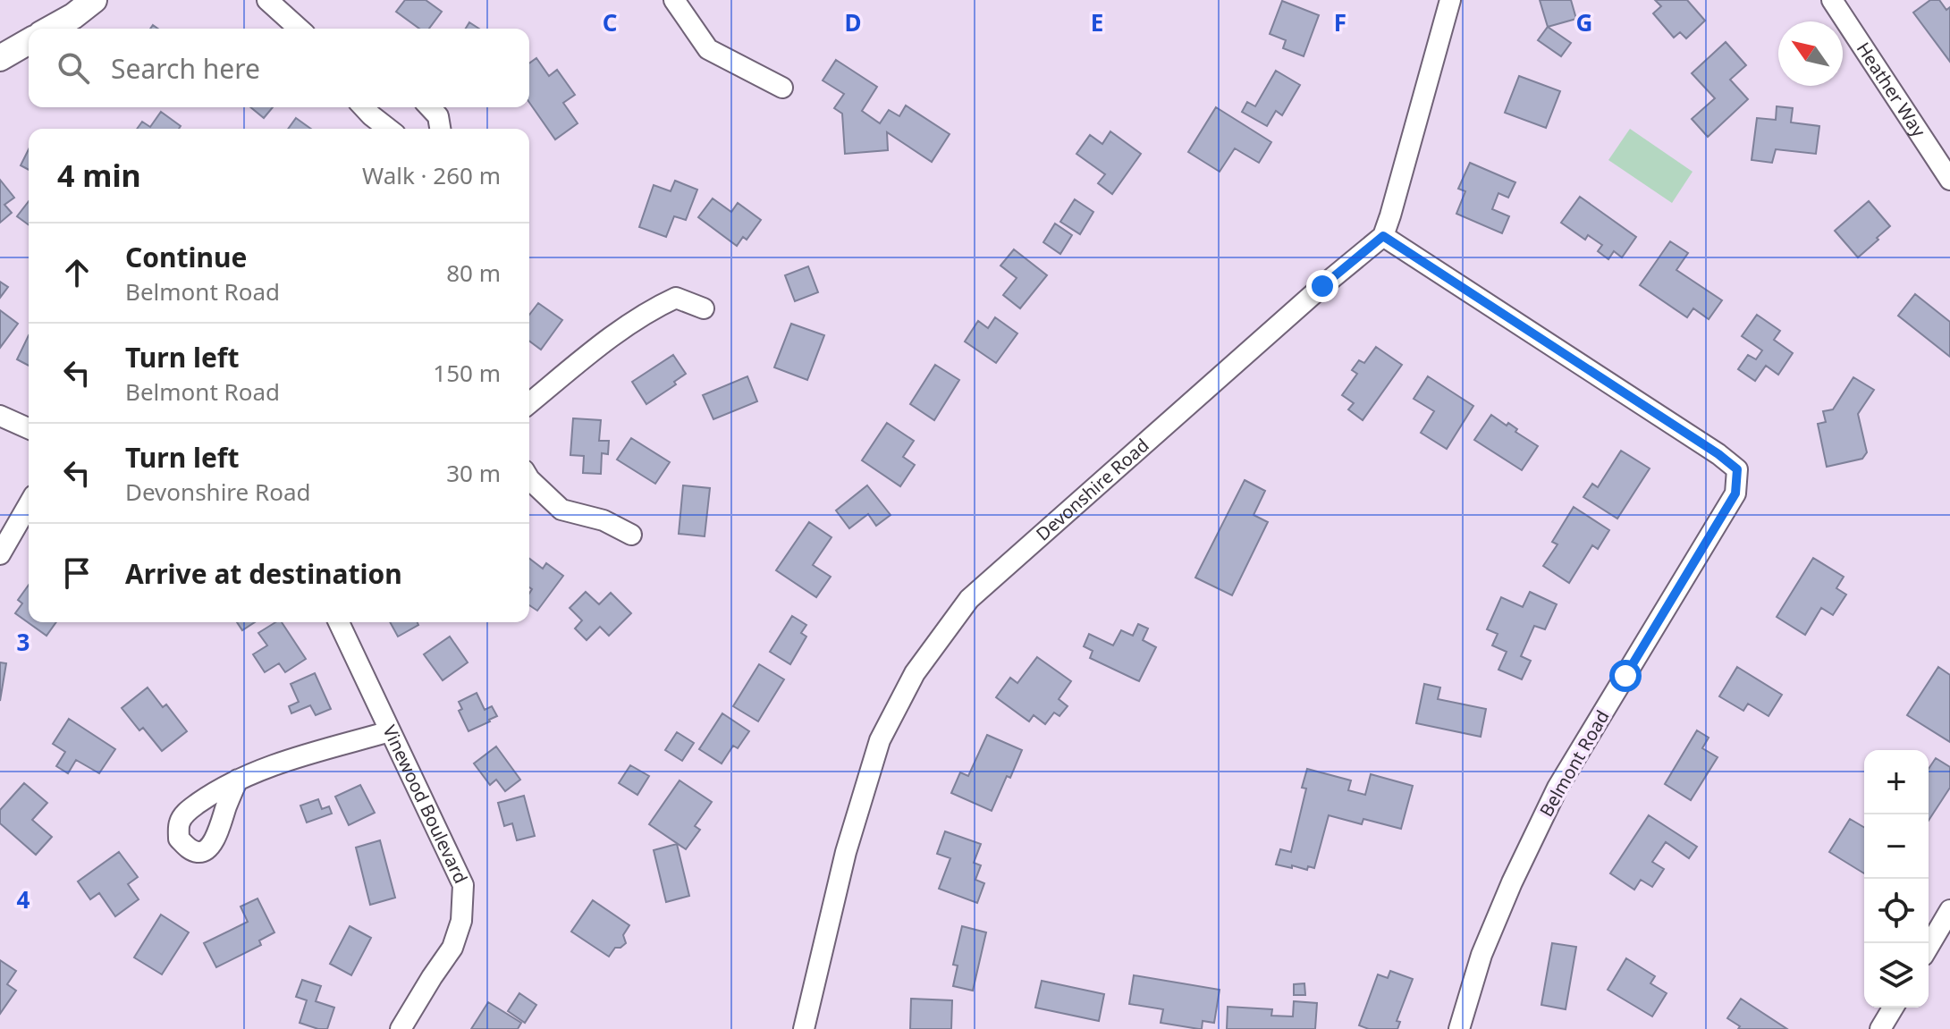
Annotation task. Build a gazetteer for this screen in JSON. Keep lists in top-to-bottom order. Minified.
{"streets":{"street":["Heather Way","Devonshire Road","Belmont Road","Vinewood Boulevard"]},"crossings":[["Devonshire Road","Belmont Road"]],"north":"top left","page":{"search":"Search here","heading":["4 min","Walk · 260 m"],"list":[["Continue","Belmont Road","80 m"],["Turn left","Belmont Road","150 m"],["Turn left","Devonshire Road","30 m"],"Arrive at destination"],"map_buttons":["+","−"]},"grid":{"columns":["C","D","E","F","G"],"rows":["3","4"]}}
